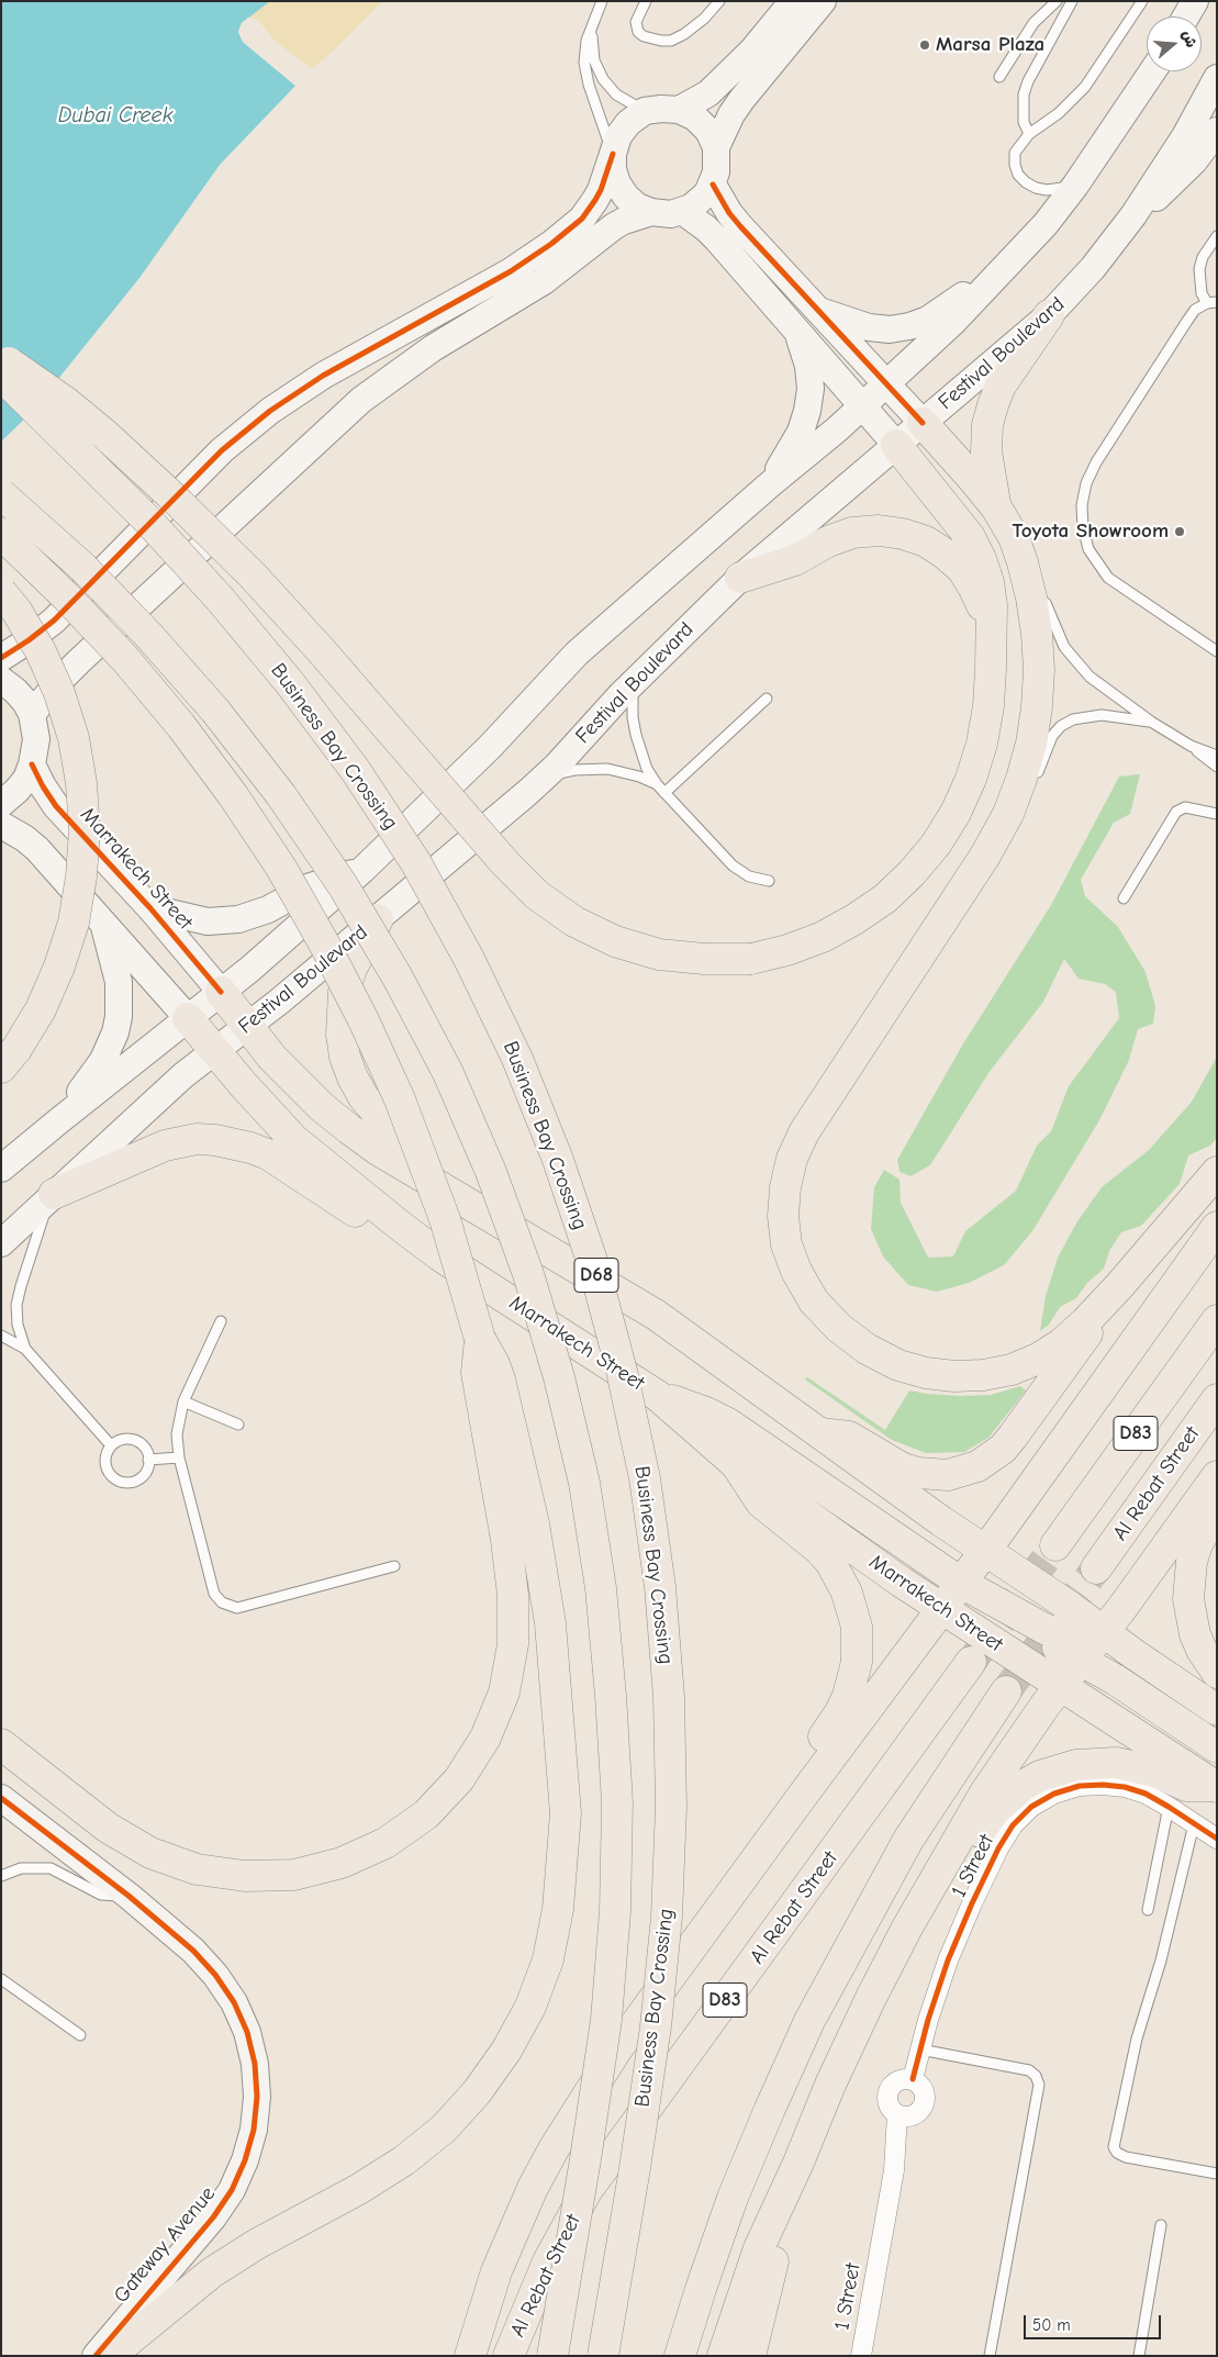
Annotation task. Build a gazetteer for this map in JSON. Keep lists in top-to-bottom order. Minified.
{"streets":{"main road":["Business Bay Crossing","Marrakech Street","D68","D83","Al Rebat Street"],"street":["Festival Boulevard","1 Street","Gateway Avenue"]},"crossings":[["Festival Boulevard","Marrakech Street"]],"water":["Dubai Creek"],"places":["Marsa Plaza","Toyota Showroom"],"scale_bar":"50 m","north":"right"}
